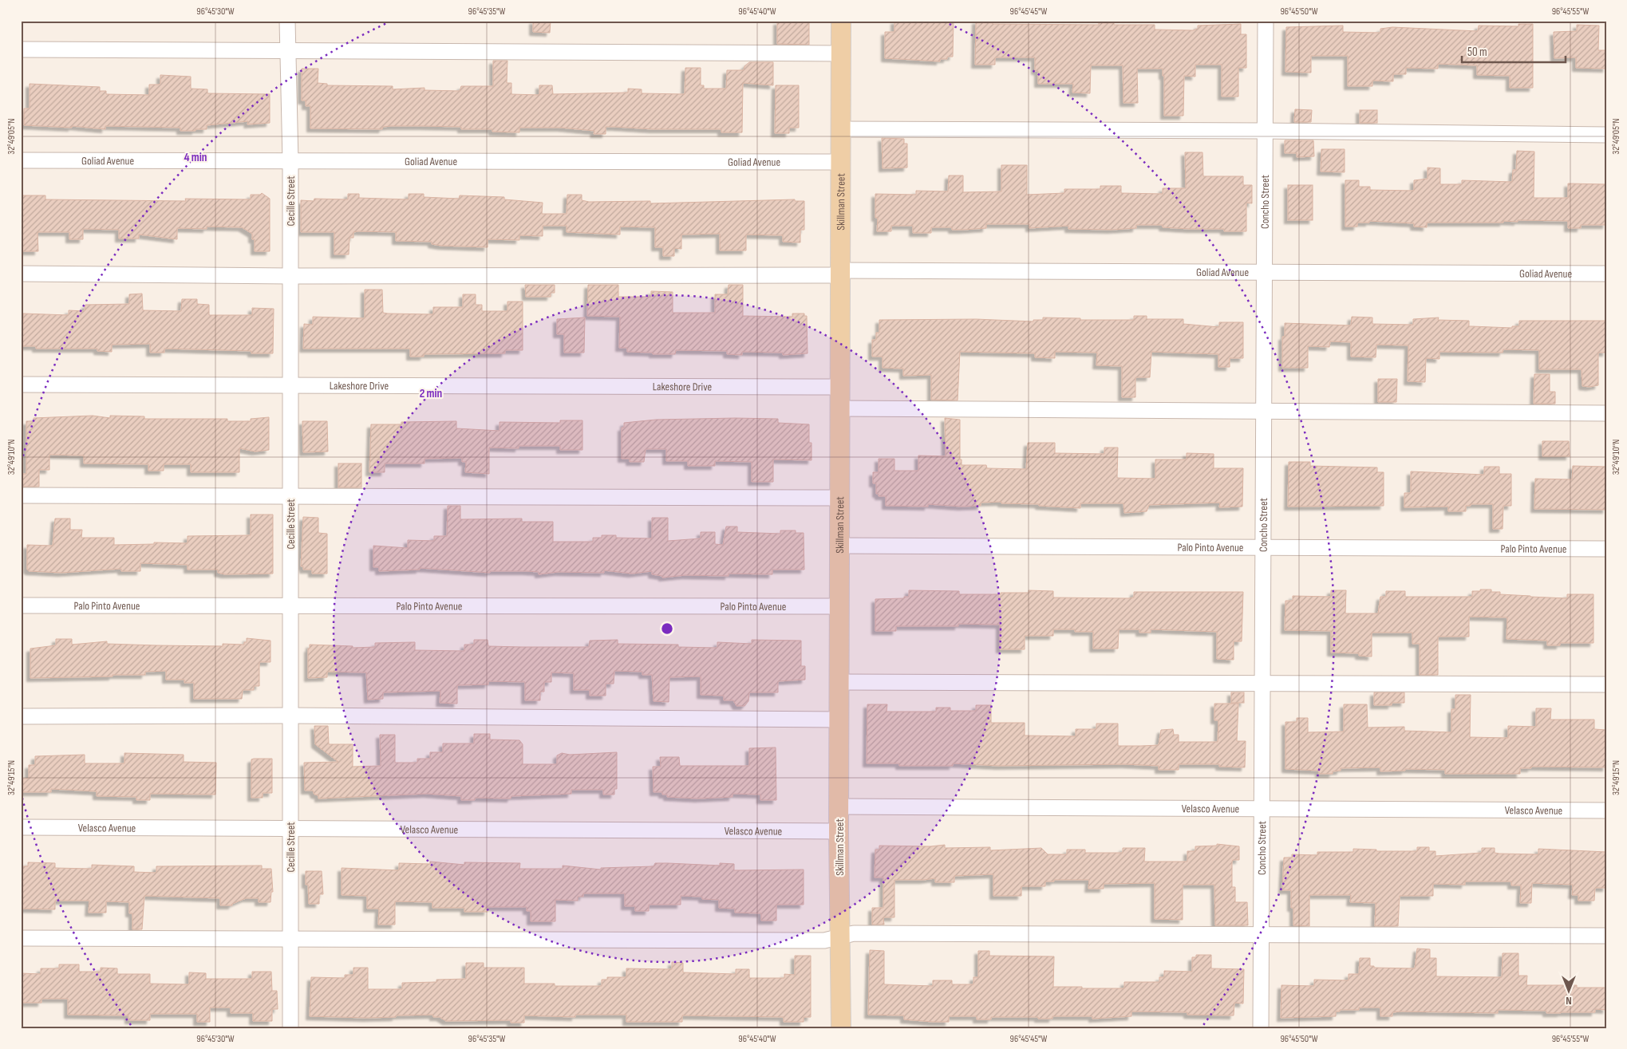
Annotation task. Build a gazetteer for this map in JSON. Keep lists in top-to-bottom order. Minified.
{"streets":{"main road":["Skillman Street"],"street":["Goliad Avenue","Cecille Street","Concho Street","Lakeshore Drive","Palo Pinto Avenue","Velasco Avenue"]},"crossings":[["Goliad Avenue","Cecille Street"],["Goliad Avenue","Concho Street"],["Goliad Avenue","Skillman Street"],["Cecille Street","Lakeshore Drive"],["Cecille Street","Palo Pinto Avenue"],["Cecille Street","Velasco Avenue"],["Concho Street","Palo Pinto Avenue"],["Concho Street","Velasco Avenue"],["Skillman Street","Lakeshore Drive"],["Skillman Street","Palo Pinto Avenue"],["Skillman Street","Velasco Avenue"]],"scale_bar":"50 m","north":"bottom","coordinates":["96°45'30\"W","96°45'35\"W","96°45'40\"W","96°45'45\"W","96°45'50\"W","96°45'55\"W","32°49'05\"N","32°49'10\"N","32°49'15\"N"],"rings":["4 min","2 min"]}
